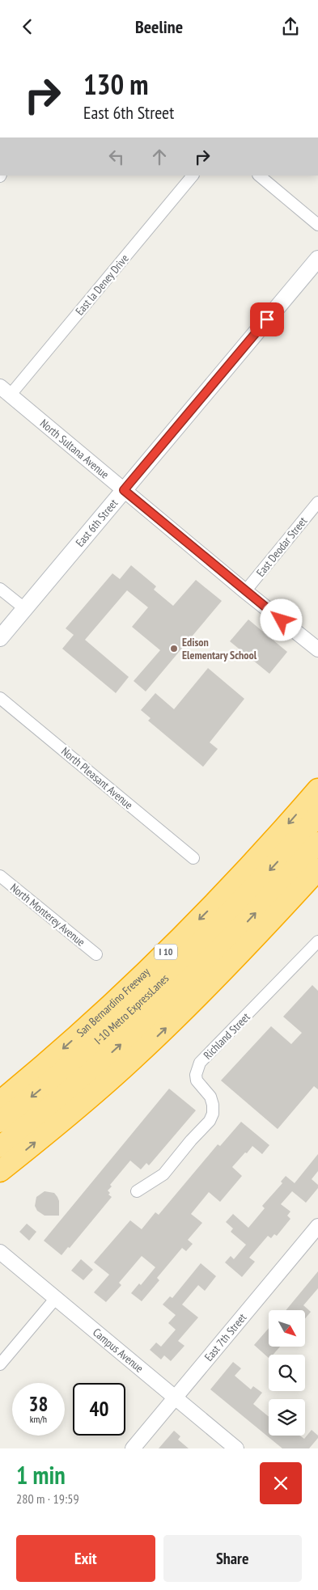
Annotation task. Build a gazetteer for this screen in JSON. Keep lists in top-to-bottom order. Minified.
{"streets":{"highway":["I 10","San Bernardino Freeway","I-10 Metro ExpressLanes"],"main road":["East 6th Street"],"street":["East la Deney Drive","North Sultana Avenue","East Deodar Street","North Pleasant Avenue","North Monterey Avenue","Richland Street","East 7th Street","Campus Avenue"]},"crossings":[["East la Deney Drive","North Sultana Avenue"],["North Sultana Avenue","East 6th Street"],["North Sultana Avenue","East Deodar Street"],["East 7th Street","Campus Avenue"]],"places":["Edison Elementary School"],"north":"bottom right","page":{"header":"Beeline","turn":["130 m","East 6th Street"],"speed":"38 km/h","limit":"40","heading":["1 min","280 m · 19:59"],"buttons":["Exit","Share"]}}
